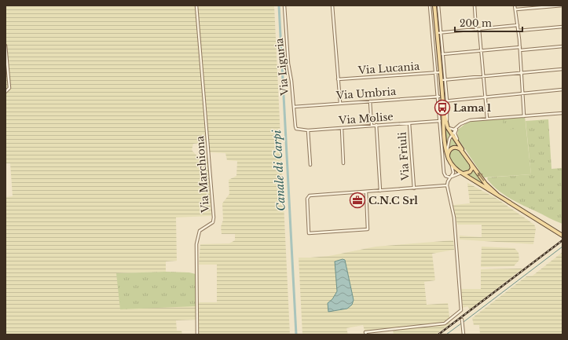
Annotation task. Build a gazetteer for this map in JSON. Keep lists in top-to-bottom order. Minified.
{"streets":{"street":["Via Liguria","Via Lucania","Via Umbria","Via Molise","Via Friuli","Via Marchiona"]},"crossings":[["Via Liguria","Via Umbria"],["Via Liguria","Via Molise"],["Via Molise","Via Friuli"]],"water":["Canale di Carpi"],"places":{"bus stop":["Lama 1"],"office":["C.N.C Srl"]},"scale_bar":"200 m"}
